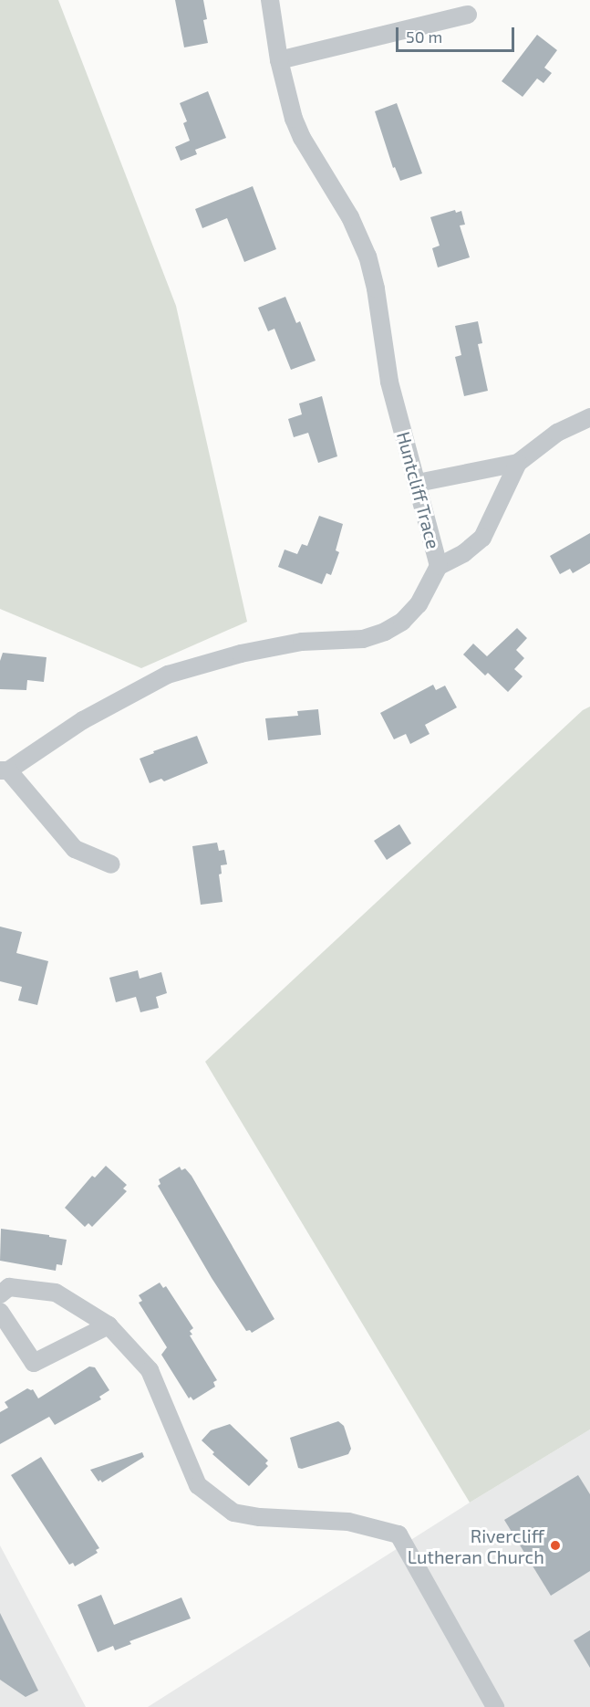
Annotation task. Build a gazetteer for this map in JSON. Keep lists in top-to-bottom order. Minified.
{"streets":{"street":["Huntcliff Trace"]},"places":["Rivercliff Lutheran Church"],"scale_bar":"50 m"}
